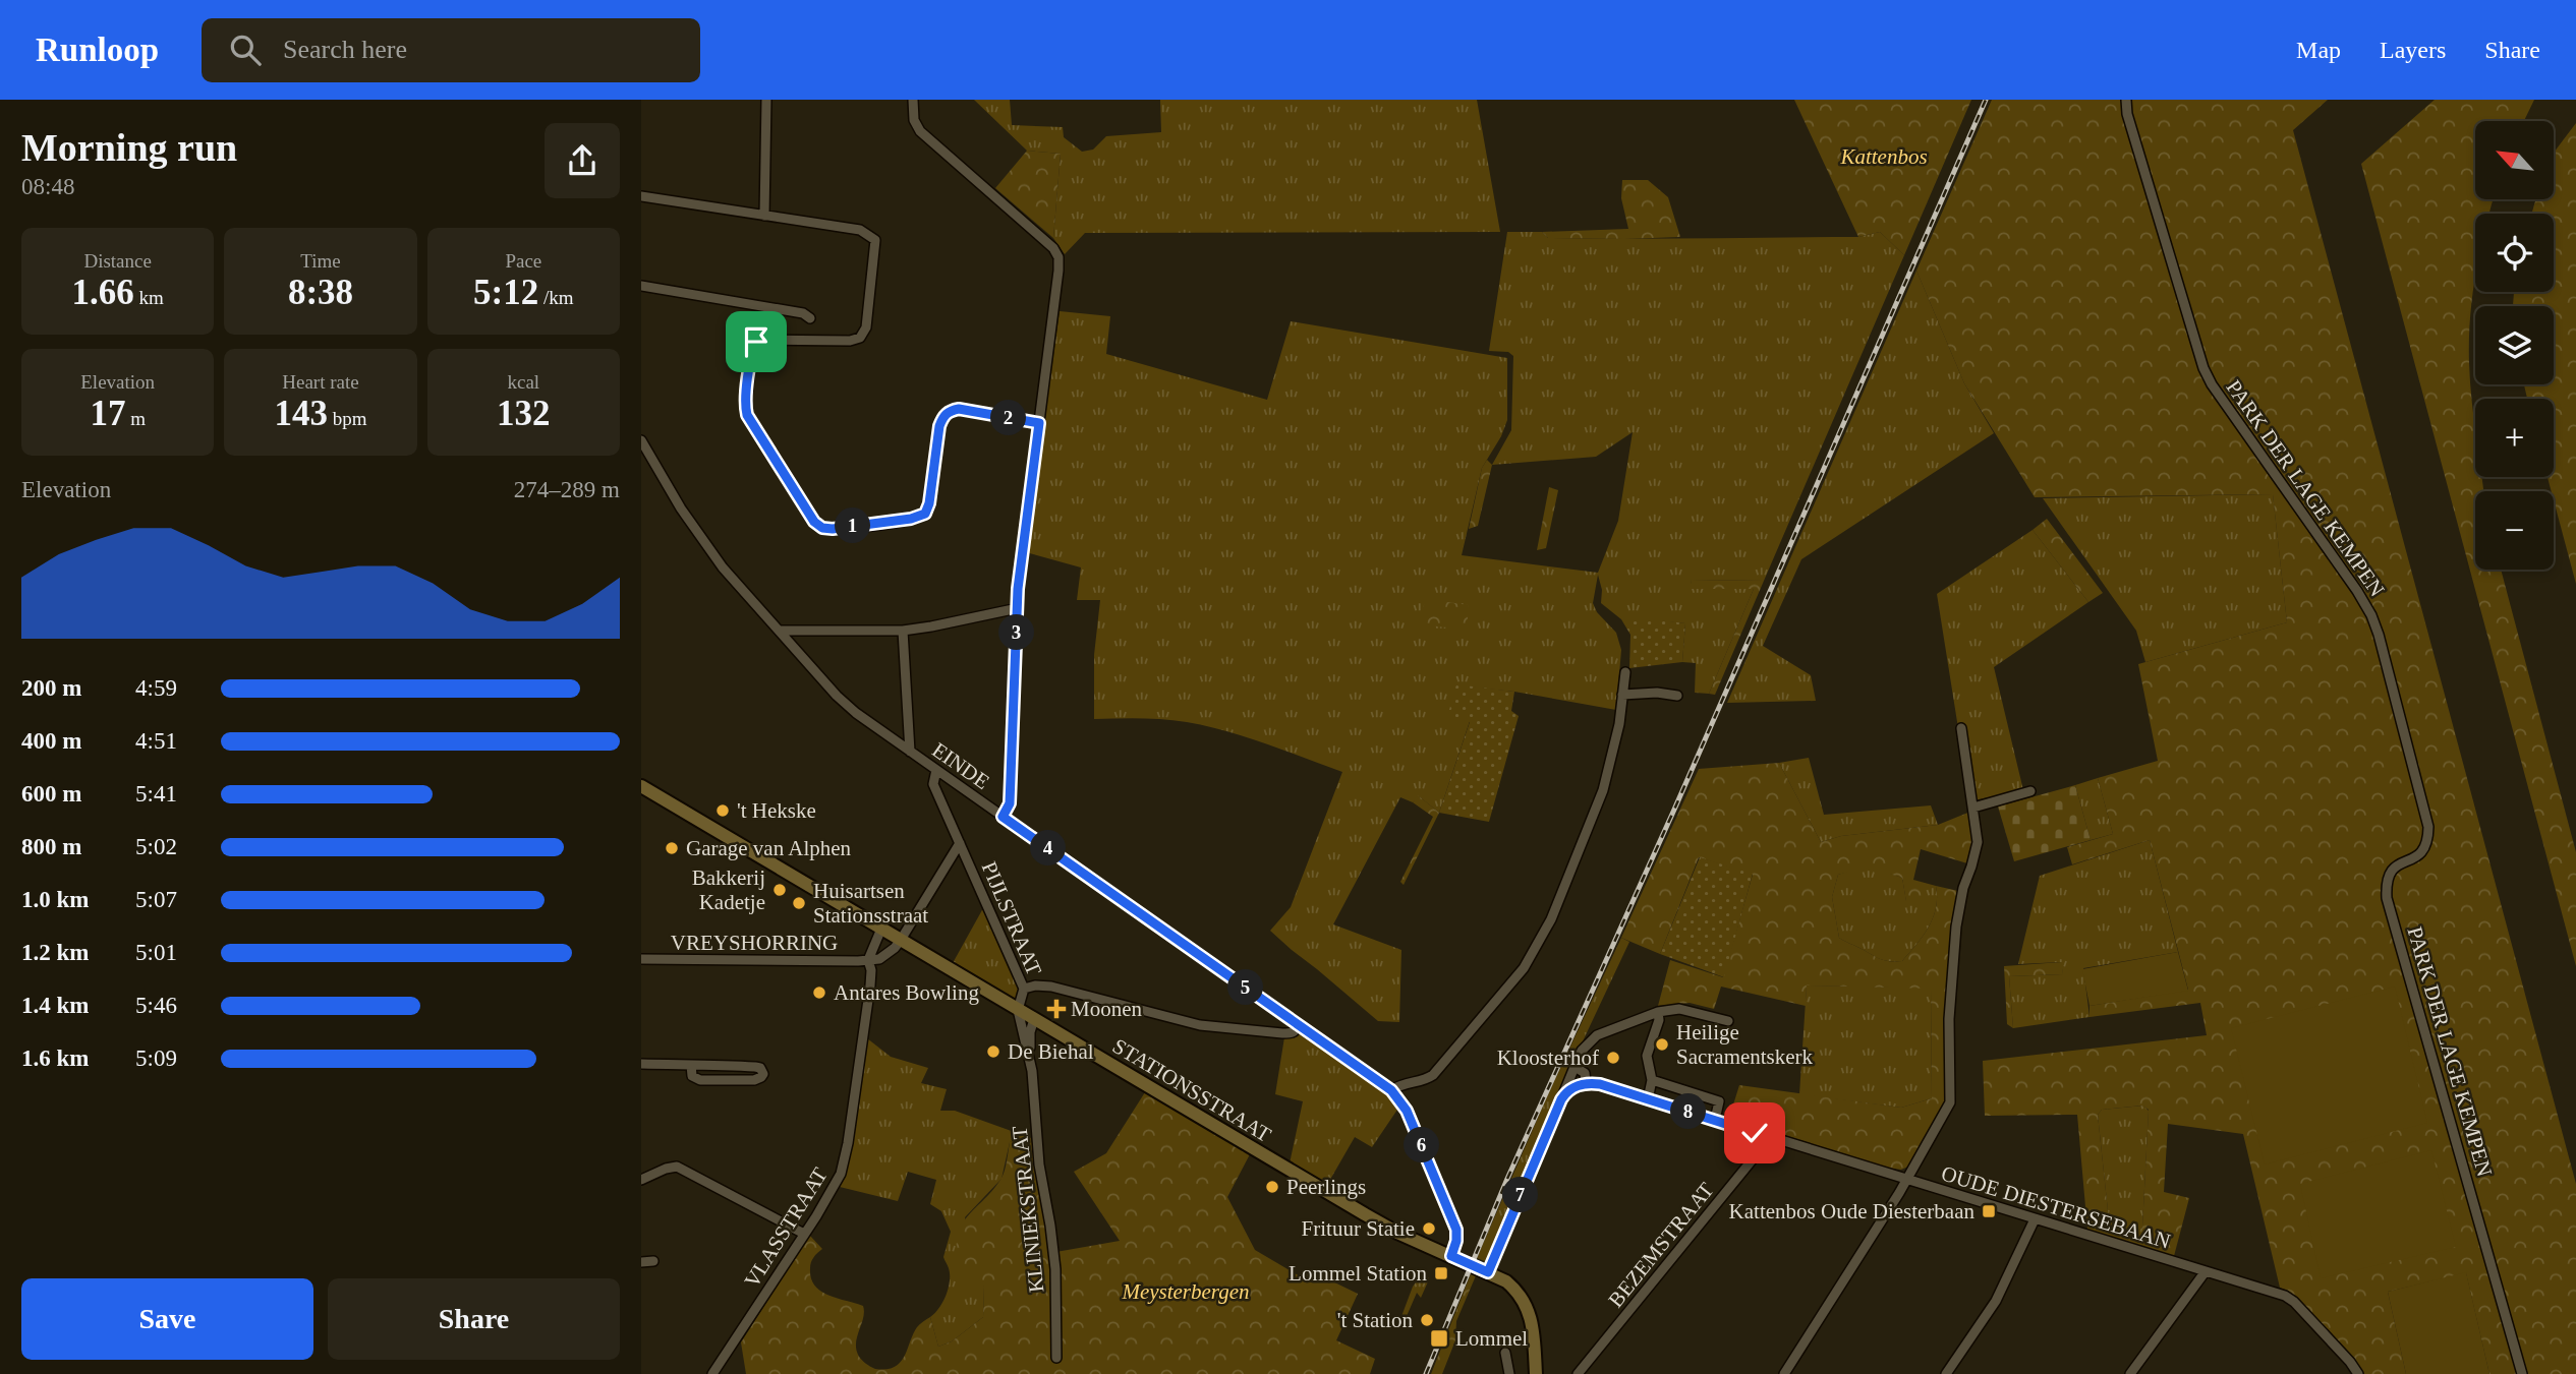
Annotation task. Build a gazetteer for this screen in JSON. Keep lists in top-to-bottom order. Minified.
{"streets":{"main road":["STATIONSSTRAAT"],"street":["PARK DER LAGE KEMPEN","EINDE","PIJLSTRAAT","VREYSHORRING","OUDE DIESTERSEBAAN","KLINIEKSTRAAT","VLASSTRAAT","BEZEMSTRAAT"]},"crossings":[["EINDE","PIJLSTRAAT"],["EINDE","STATIONSSTRAAT"],["PIJLSTRAAT","VREYSHORRING"],["PIJLSTRAAT","STATIONSSTRAAT"],["PIJLSTRAAT","KLINIEKSTRAAT"],["VREYSHORRING","STATIONSSTRAAT"],["VREYSHORRING","VLASSTRAAT"],["STATIONSSTRAAT","KLINIEKSTRAAT"],["OUDE DIESTERSEBAAN","BEZEMSTRAAT"]],"parks":["Kattenbos","Meysterbergen"],"places":{"other":["'t Hekske","Garage van Alphen","Bakkerij Kadetje","Huisartsen Stationsstraat","Antares Bowling","Heilige Sacramentskerk","De Biehal","Kloosterhof","Peerlings","Frituur Statie","'t Station"],"health":["Moonen"],"transit":["Kattenbos Oude Diesterbaan","Lommel Station","Lommel"]},"north":"top left","page":{"header":"Runloop","search":"Search here","nav":["Map","Layers","Share"],"heading":["Morning run","08:48"],"map_buttons":["+","−"],"stats":[["Distance","1.66 km"],["Time","8:38"],["Pace","5:12 /km"],["Elevation","17 m"],["Heart rate","143 bpm"],["kcal","132"]],"pins":["2","1","3","4","5","8","6","7"],"chart":["Elevation","274–289 m"],"list":[{"name":"200 m","note":"4:59"},{"name":"400 m","note":"4:51"},{"name":"600 m","note":"5:41"},{"name":"800 m","note":"5:02"},{"name":"1.0 km","note":"5:07"},{"name":"1.2 km","note":"5:01"},{"name":"1.4 km","note":"5:46"},{"name":"1.6 km","note":"5:09"}],"buttons":["Save","Share"]}}
